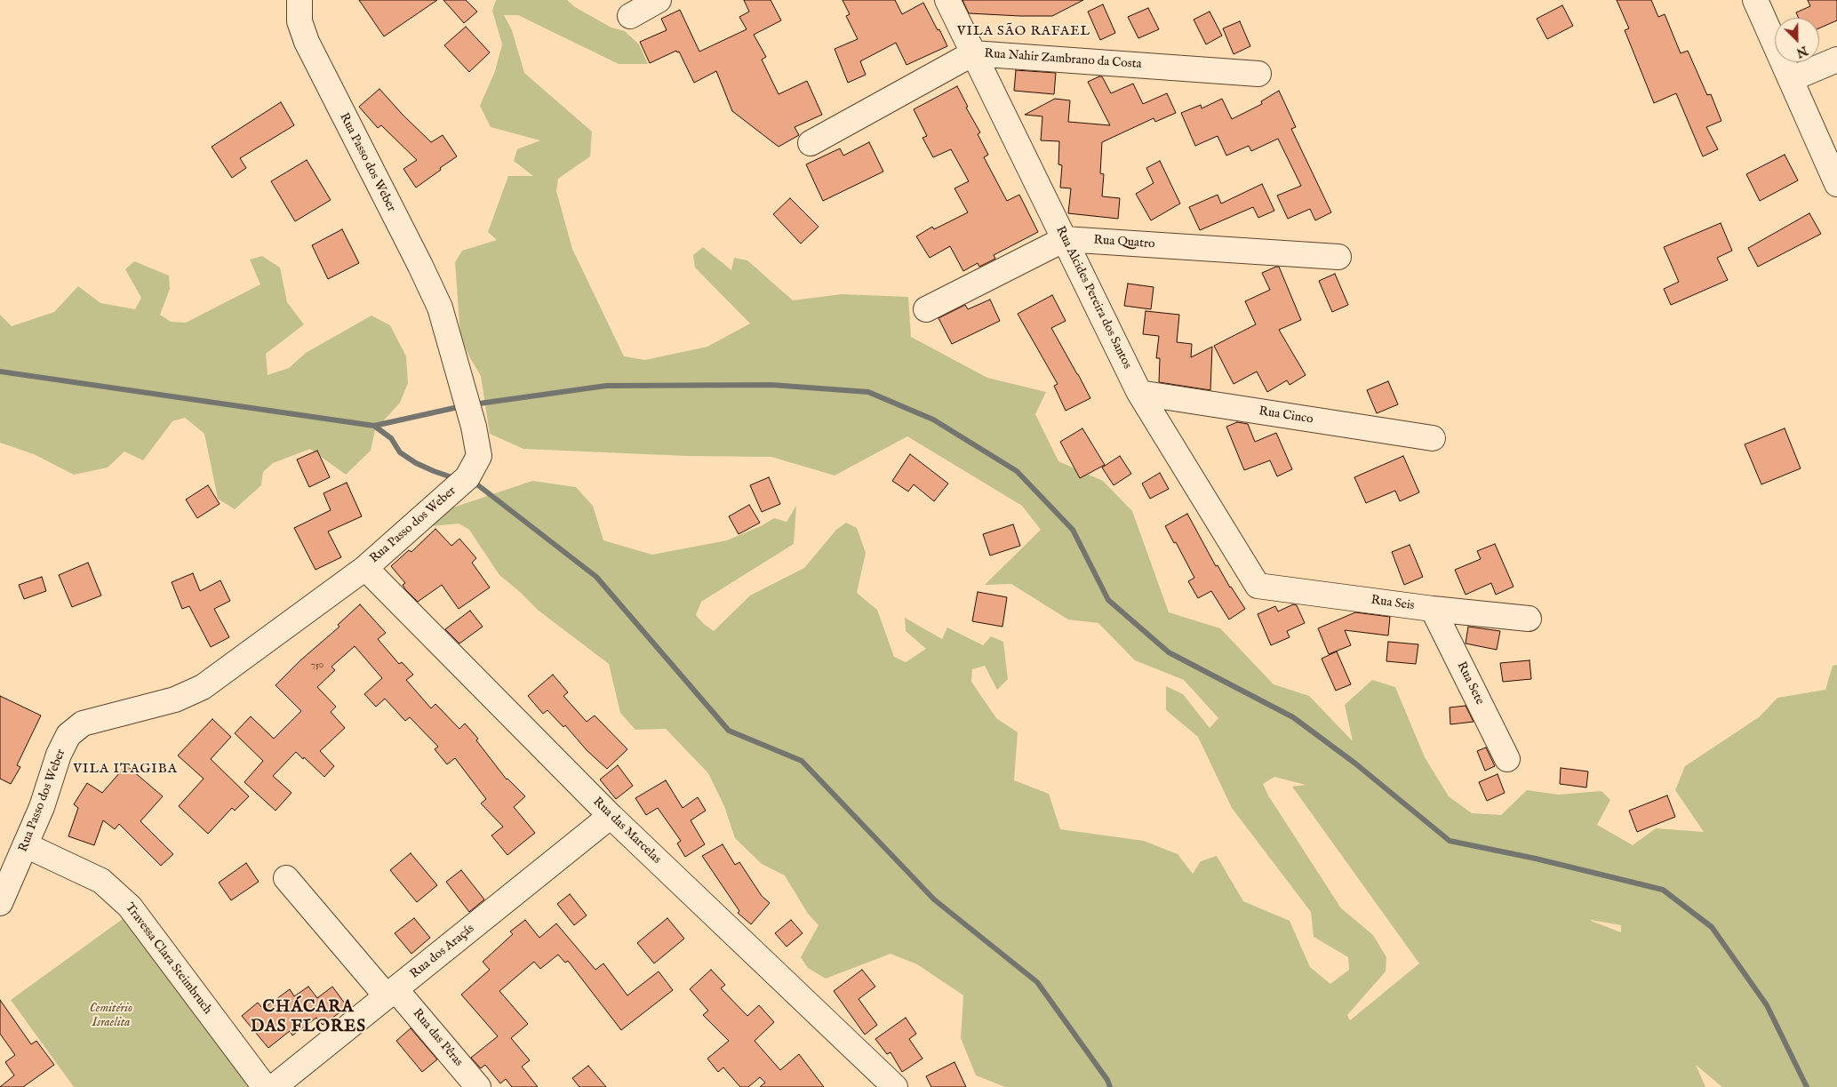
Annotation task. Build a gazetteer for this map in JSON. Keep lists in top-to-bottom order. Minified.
{"streets":{"street":["Rua Nahir Zambrano da Costa","Rua Passo dos Weber","Rua Quatro","Rua Alcides Pereira dos Santos","Rua Cinco","Rua Seis","Rua Sete","Rua das Marcelas","Rua dos Araçás","Travessa Clara Steimbruch","Rua das Pêras"]},"crossings":[["Rua Nahir Zambrano da Costa","Rua Alcides Pereira dos Santos"],["Rua Passo dos Weber","Rua das Marcelas"],["Rua Passo dos Weber","Travessa Clara Steimbruch"],["Rua Quatro","Rua Alcides Pereira dos Santos"],["Rua Alcides Pereira dos Santos","Rua Cinco"],["Rua Alcides Pereira dos Santos","Rua Seis"],["Rua Seis","Rua Sete"],["Rua das Marcelas","Rua dos Araçás"],["Rua dos Araçás","Rua das Pêras"]],"districts":["VILA SÃO RAFAEL","VILA ITAGIBA","CHÁCARA DAS FLORES"],"parks":["Cemitério Israelita"],"house_numbers":["750"],"north":"bottom right"}
